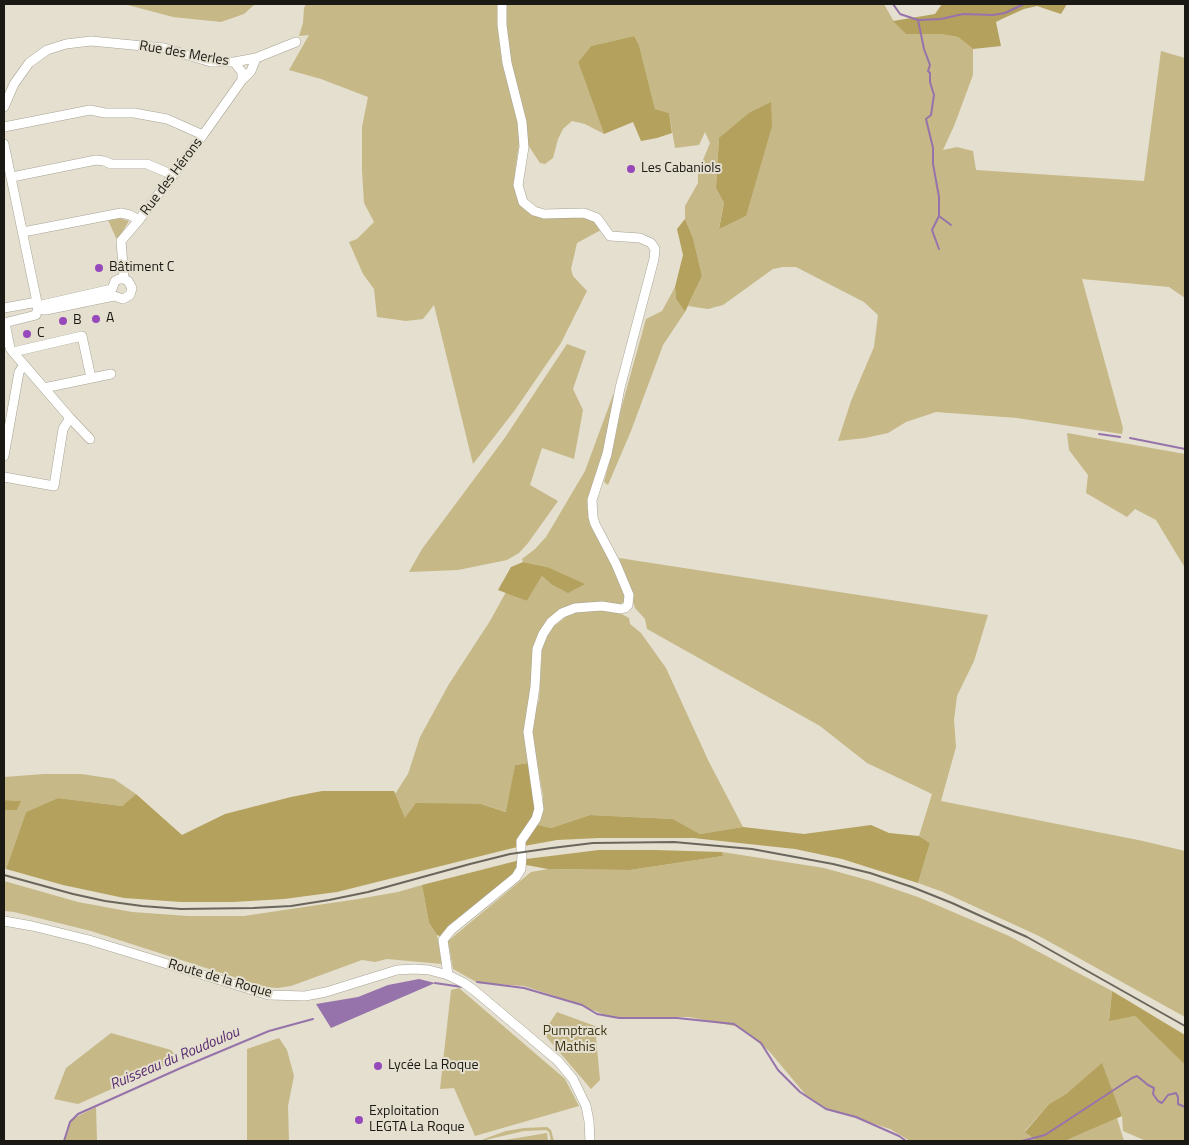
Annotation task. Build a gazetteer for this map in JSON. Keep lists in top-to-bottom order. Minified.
{"streets":{"street":["Rue des Merles","Rue des Hérons","Route de la Roque"]},"crossings":[["Rue des Merles","Rue des Hérons"]],"water":["Ruisseau du Roudoulou"],"parks":["Pumptrack Mathis"],"places":["Les Cabaniols","Bâtiment C","A","B","C","Lycée La Roque","Exploitation LEGTA La Roque"]}
